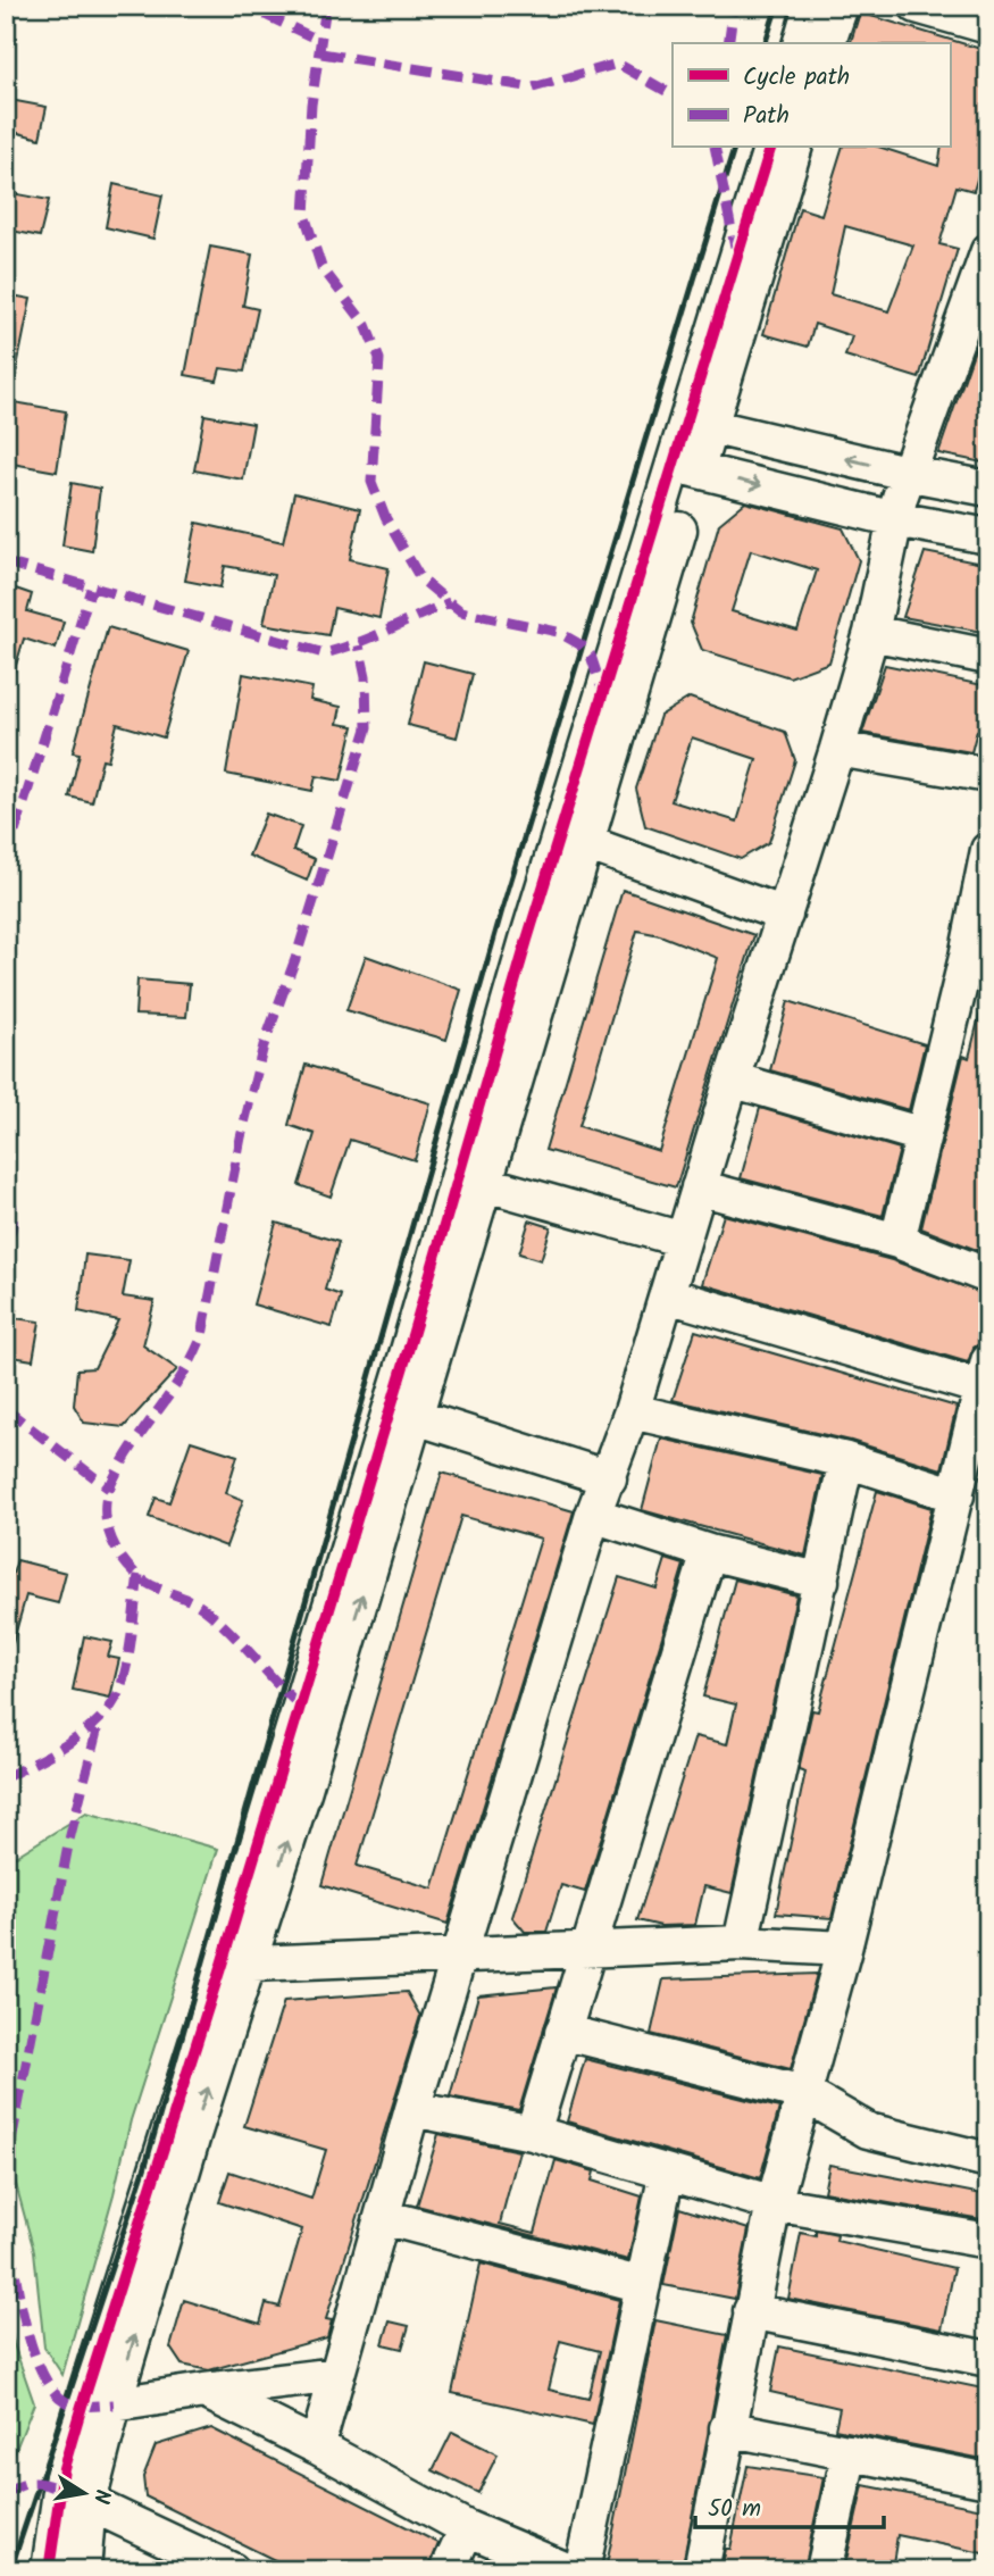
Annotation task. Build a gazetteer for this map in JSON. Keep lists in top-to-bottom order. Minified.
{"legend":["Cycle path","Path"],"scale_bar":"50 m","north":"right"}
